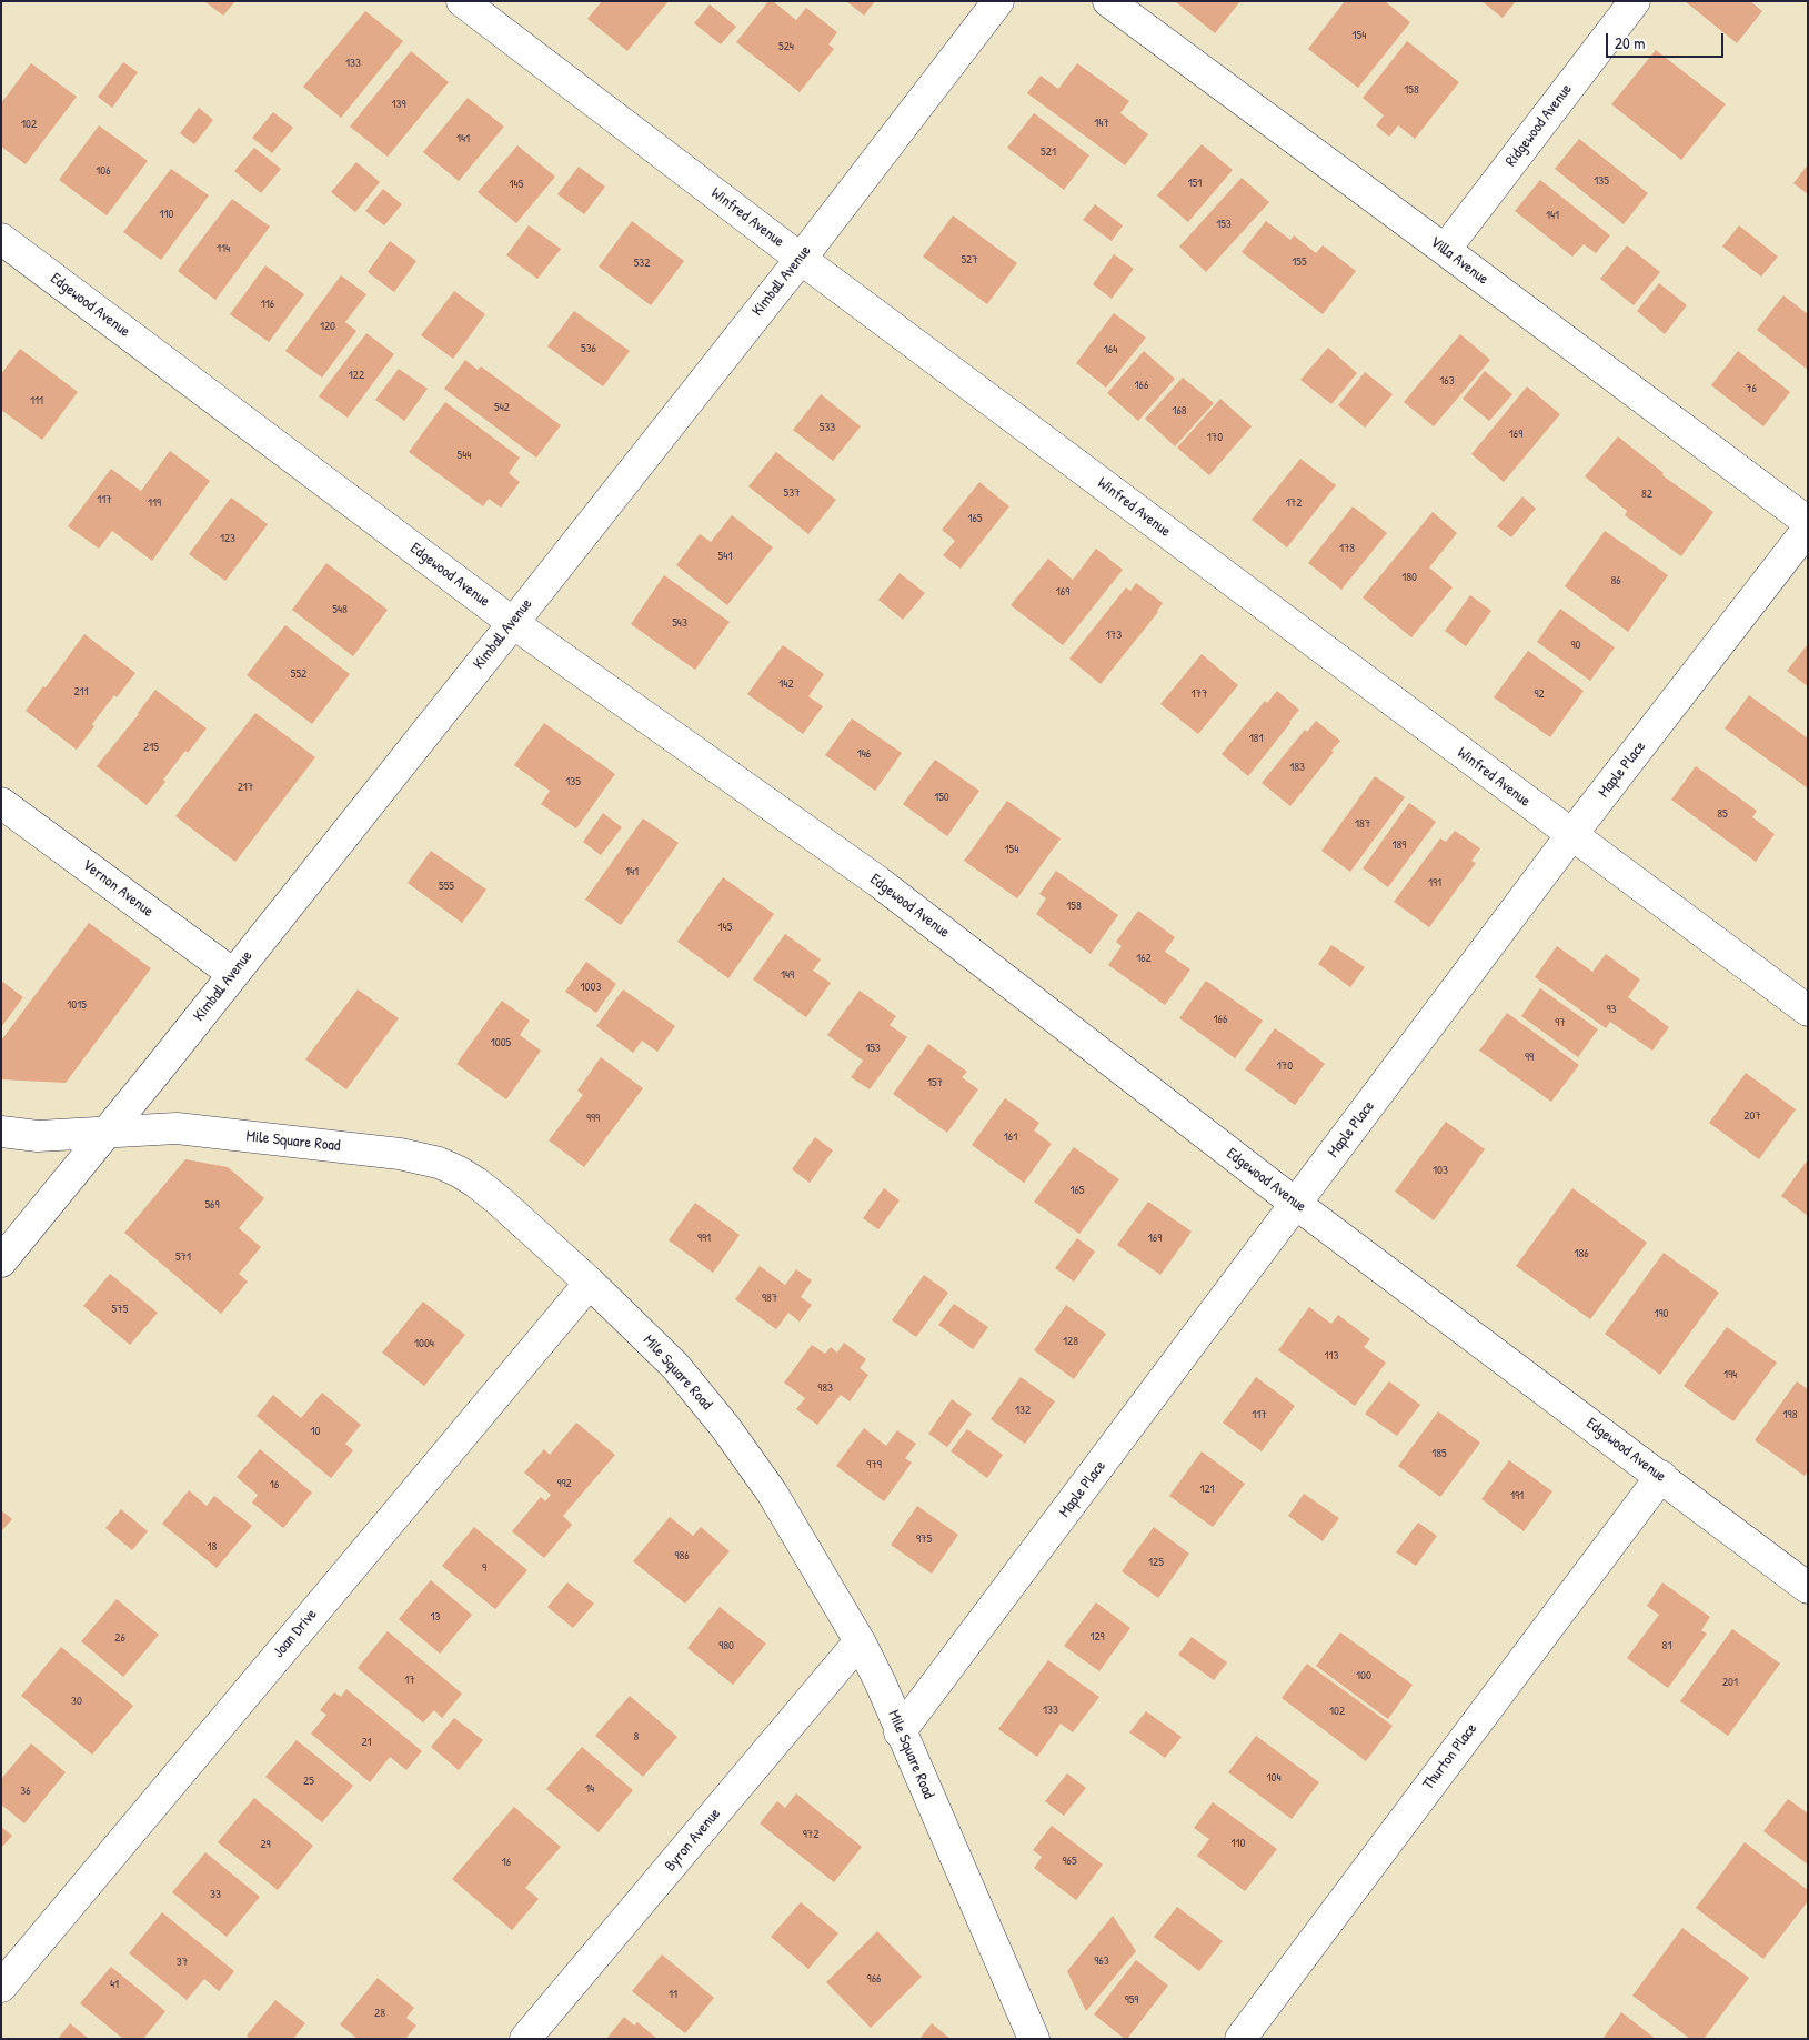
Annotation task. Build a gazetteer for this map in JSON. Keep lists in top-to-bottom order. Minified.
{"streets":{"street":["Ridgewood Avenue","Winfred Avenue","Villa Avenue","Kimball Avenue","Edgewood Avenue","Maple Place","Vernon Avenue","Mile Square Road","Joan Drive","Thurton Place","Byron Avenue"]},"crossings":[["Ridgewood Avenue","Villa Avenue"],["Winfred Avenue","Kimball Avenue"],["Winfred Avenue","Maple Place"],["Kimball Avenue","Edgewood Avenue"],["Kimball Avenue","Vernon Avenue"],["Kimball Avenue","Mile Square Road"],["Edgewood Avenue","Maple Place"],["Edgewood Avenue","Thurton Place"],["Maple Place","Mile Square Road"],["Mile Square Road","Joan Drive"],["Mile Square Road","Byron Avenue"]],"house_numbers":["154","524","133","158","139","147","102","141","521","106","135","151","145","110","141","153","114","527","155","532","116","120","536","164","122","163","166","76","111","542","168","533","169","170","544","537","82","117","119","172","165","123","178","541","180","86","169","548","543","173","90","552","142","211","177","92","181","215","146","183","135","217","150","85","187","189","154","141","191","555","158","145","162","149","1003","1015","93","166","97","1005","153","99","170","157","207","999","161","103","165","569","991","169","186","571","987","575","190","128","1004","113","194","983","132","117","198","10","185","979","992","16","121","191","975","18","986","125","9","13","129","26","980","81","100","17","201","30","133","102","8","21","104","25","14","36","972","110","29","965","16","33","963","37","966","41","11","959","28"],"scale_bar":"20 m"}
